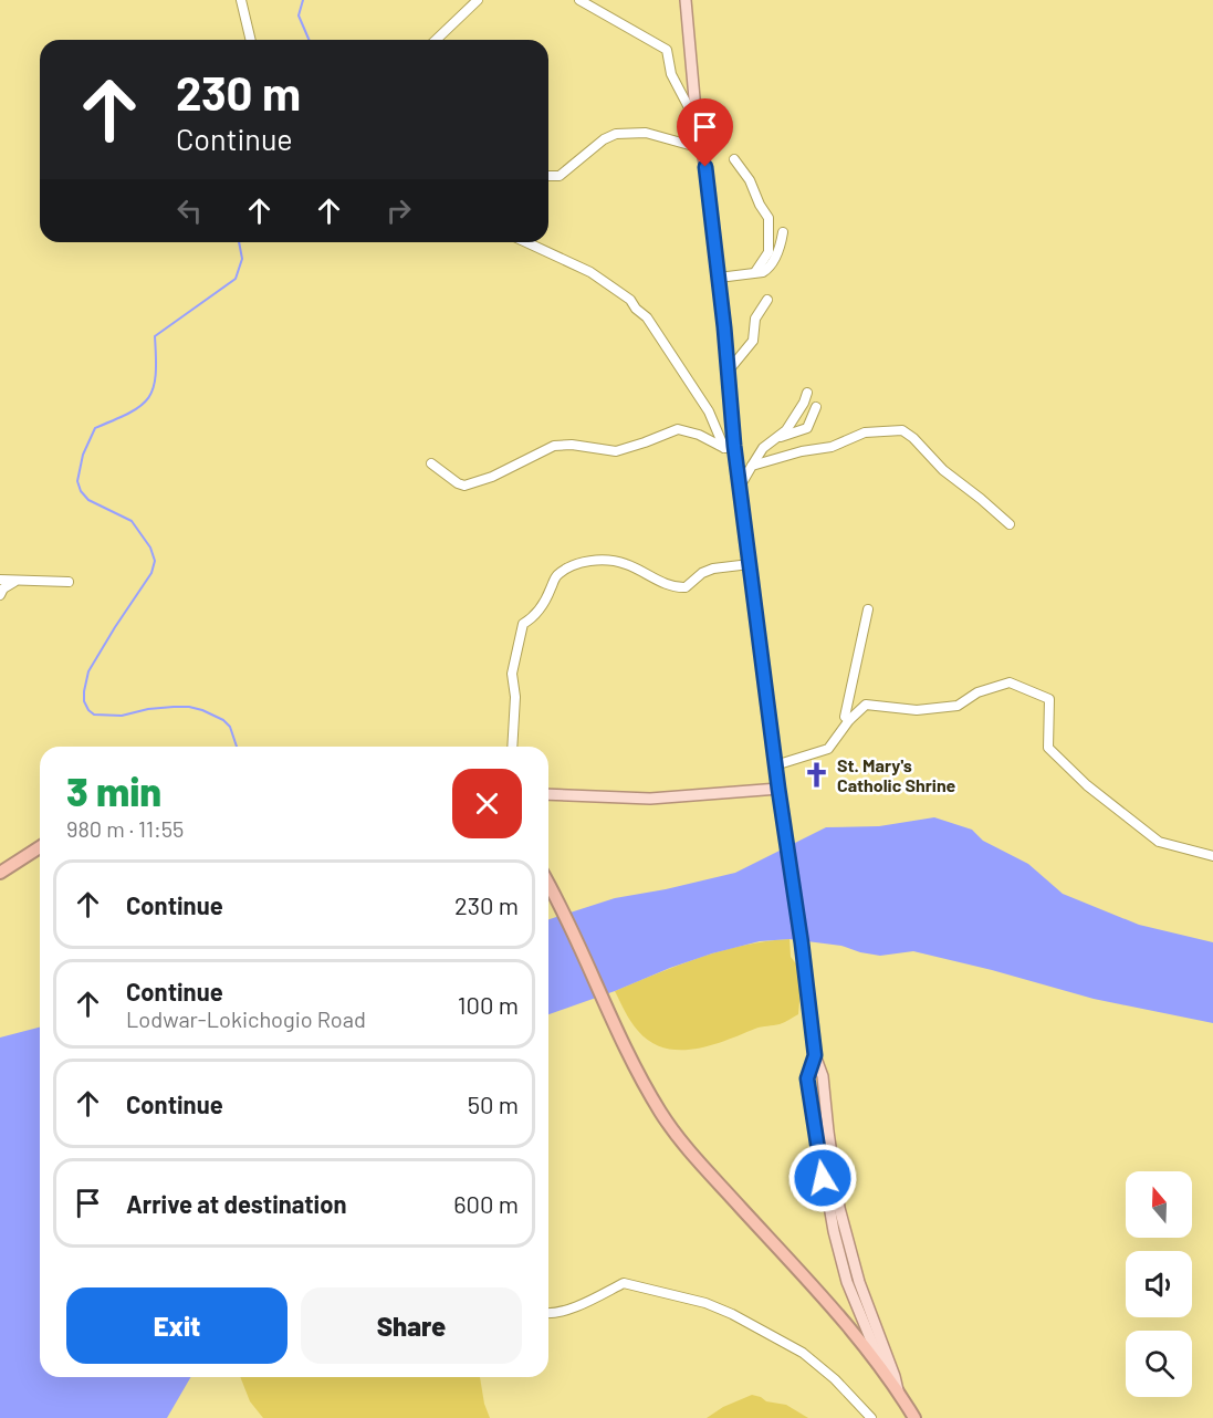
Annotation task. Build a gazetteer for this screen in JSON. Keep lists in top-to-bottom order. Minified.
{"places":{"church":["St. Mary's Catholic Shrine"]},"north":"top","page":{"turn":["230 m","Continue"],"heading":["3 min","980 m · 11:55"],"list":[{"name":"Continue","value":"230 m"},{"name":"Continue","note":"Lodwar-Lokichogio Road","value":"100 m"},{"name":"Continue","value":"50 m"},{"name":"Arrive at destination","value":"600 m"}],"buttons":["Exit","Share"]}}
